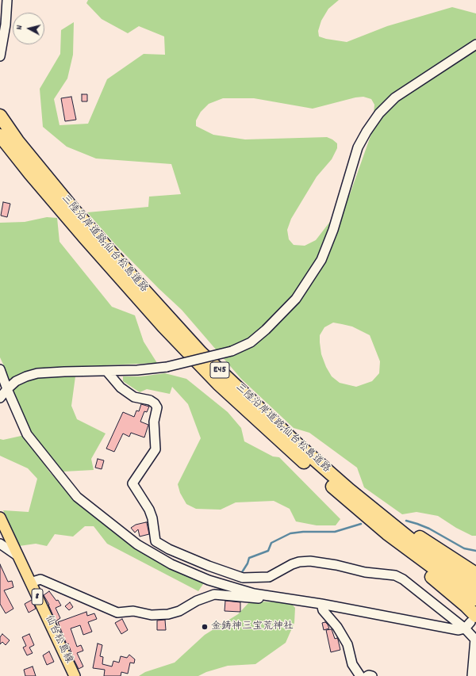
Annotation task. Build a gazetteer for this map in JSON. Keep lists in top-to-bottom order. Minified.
{"streets":{"highway":["三陸沿岸道路;仙台松島道路","E45"],"main road":["8","仙台松島線"]},"places":["金鋳神三宝荒神社"],"north":"left"}
